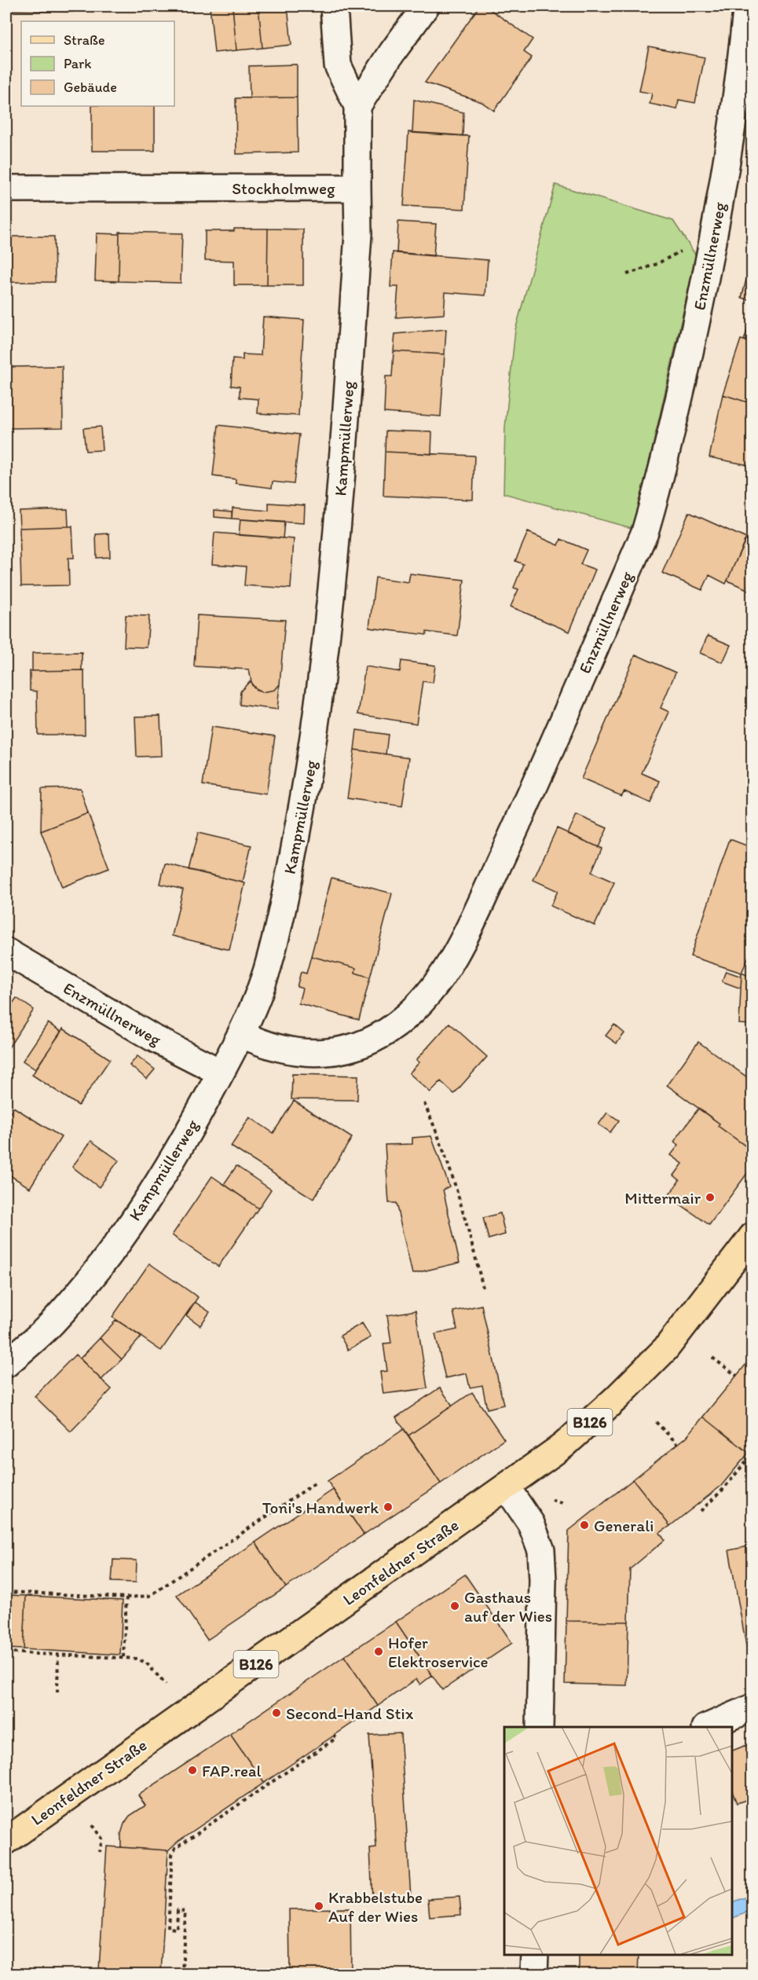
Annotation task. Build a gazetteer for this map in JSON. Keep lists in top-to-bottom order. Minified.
{"streets":{"main road":["B126","Leonfeldner Straße"],"street":["Stockholmweg","Enzmüllnerweg","Kampmüllerweg"]},"crossings":[["Stockholmweg","Kampmüllerweg"],["Enzmüllnerweg","Kampmüllerweg"]],"places":["Mittermair","Toni's Handwerk","Generali","Gasthaus auf der Wies","Hofer Elektroservice","Second-Hand Stix","FAP.real","Krabbelstube Auf der Wies"],"legend":["Straße","Park","Gebäude"]}
